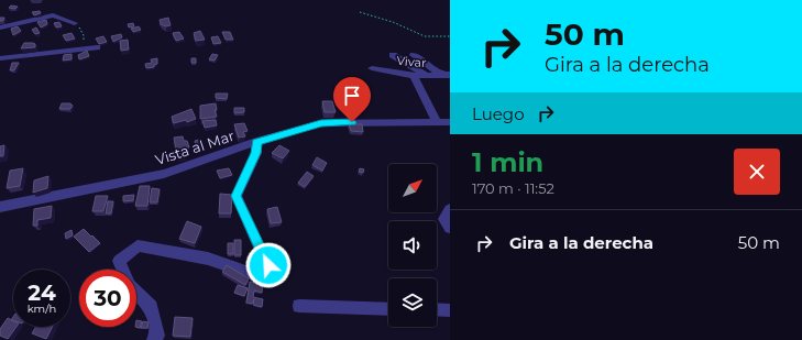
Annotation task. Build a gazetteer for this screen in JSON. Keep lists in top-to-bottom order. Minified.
{"streets":{"street":["Vivar","Vista al Mar"]},"north":"top right","page":{"turn":["50 m","Gira a la derecha"],"then":"Luego","heading":["1 min","170 m · 11:52"],"list":[{"name":"Gira a la derecha","value":"50 m"}],"speed":"24 km/h","limit":"30"}}
